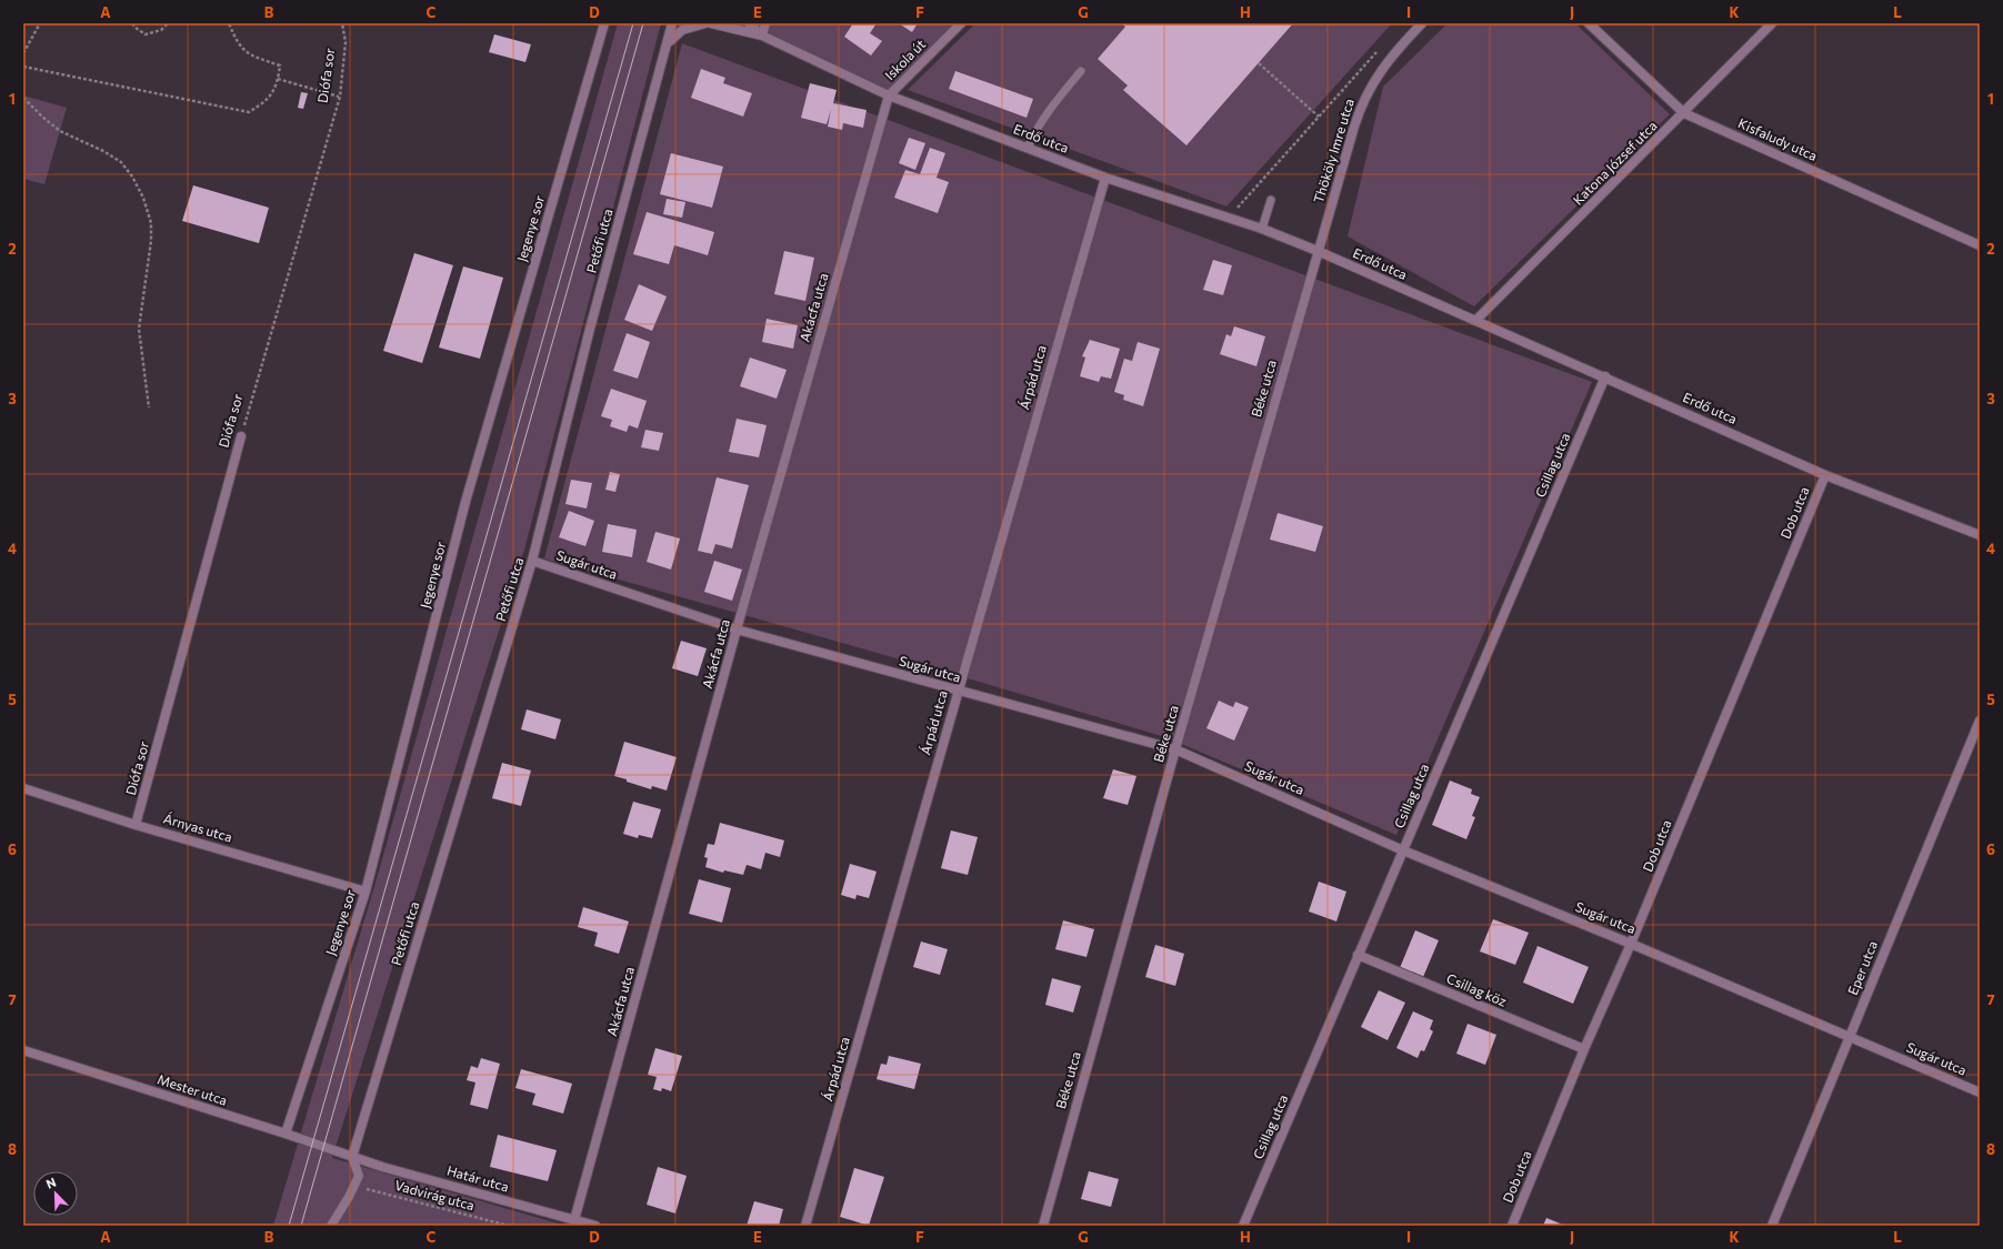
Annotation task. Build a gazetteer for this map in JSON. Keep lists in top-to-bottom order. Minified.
{"streets":{"street":["Iskola út","Diófa sor","Erdő utca","Kisfaludy utca","Thököly Imre utca","Katona József utca","Jegenye sor","Petőfi utca","Akácfa utca","Árpád utca","Béke utca","Csillag utca","Dob utca","Sugár utca","Árnyas utca","Eper utca","Csillag köz","Mester utca","Határ utca"],"path":["Vadvirág utca"]},"crossings":[["Iskola út","Erdő utca"],["Iskola út","Akácfa utca"],["Diófa sor","Árnyas utca"],["Erdő utca","Thököly Imre utca"],["Erdő utca","Katona József utca"],["Erdő utca","Akácfa utca"],["Erdő utca","Árpád utca"],["Erdő utca","Béke utca"],["Erdő utca","Csillag utca"],["Erdő utca","Dob utca"],["Kisfaludy utca","Katona József utca"],["Thököly Imre utca","Béke utca"],["Jegenye sor","Árnyas utca"],["Jegenye sor","Mester utca"],["Petőfi utca","Sugár utca"],["Petőfi utca","Mester utca"],["Petőfi utca","Határ utca"],["Akácfa utca","Sugár utca"],["Akácfa utca","Határ utca"],["Árpád utca","Sugár utca"],["Béke utca","Sugár utca"],["Csillag utca","Sugár utca"],["Csillag utca","Csillag köz"],["Dob utca","Sugár utca"],["Dob utca","Csillag köz"],["Sugár utca","Eper utca"],["Mester utca","Határ utca"]],"north":"top left","grid":{"columns":["A","B","C","D","E","F","G","H","I","J","K","L"],"rows":["1","2","3","4","5","6","7","8"]}}
